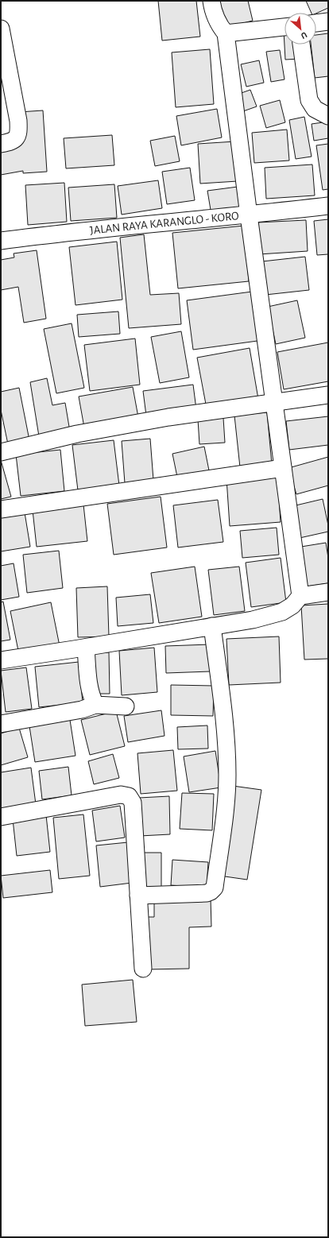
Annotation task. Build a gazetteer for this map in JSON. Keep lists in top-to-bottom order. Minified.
{"streets":{"street":["JALAN RAYA KARANGLO - KORO"]},"north":"bottom right"}
